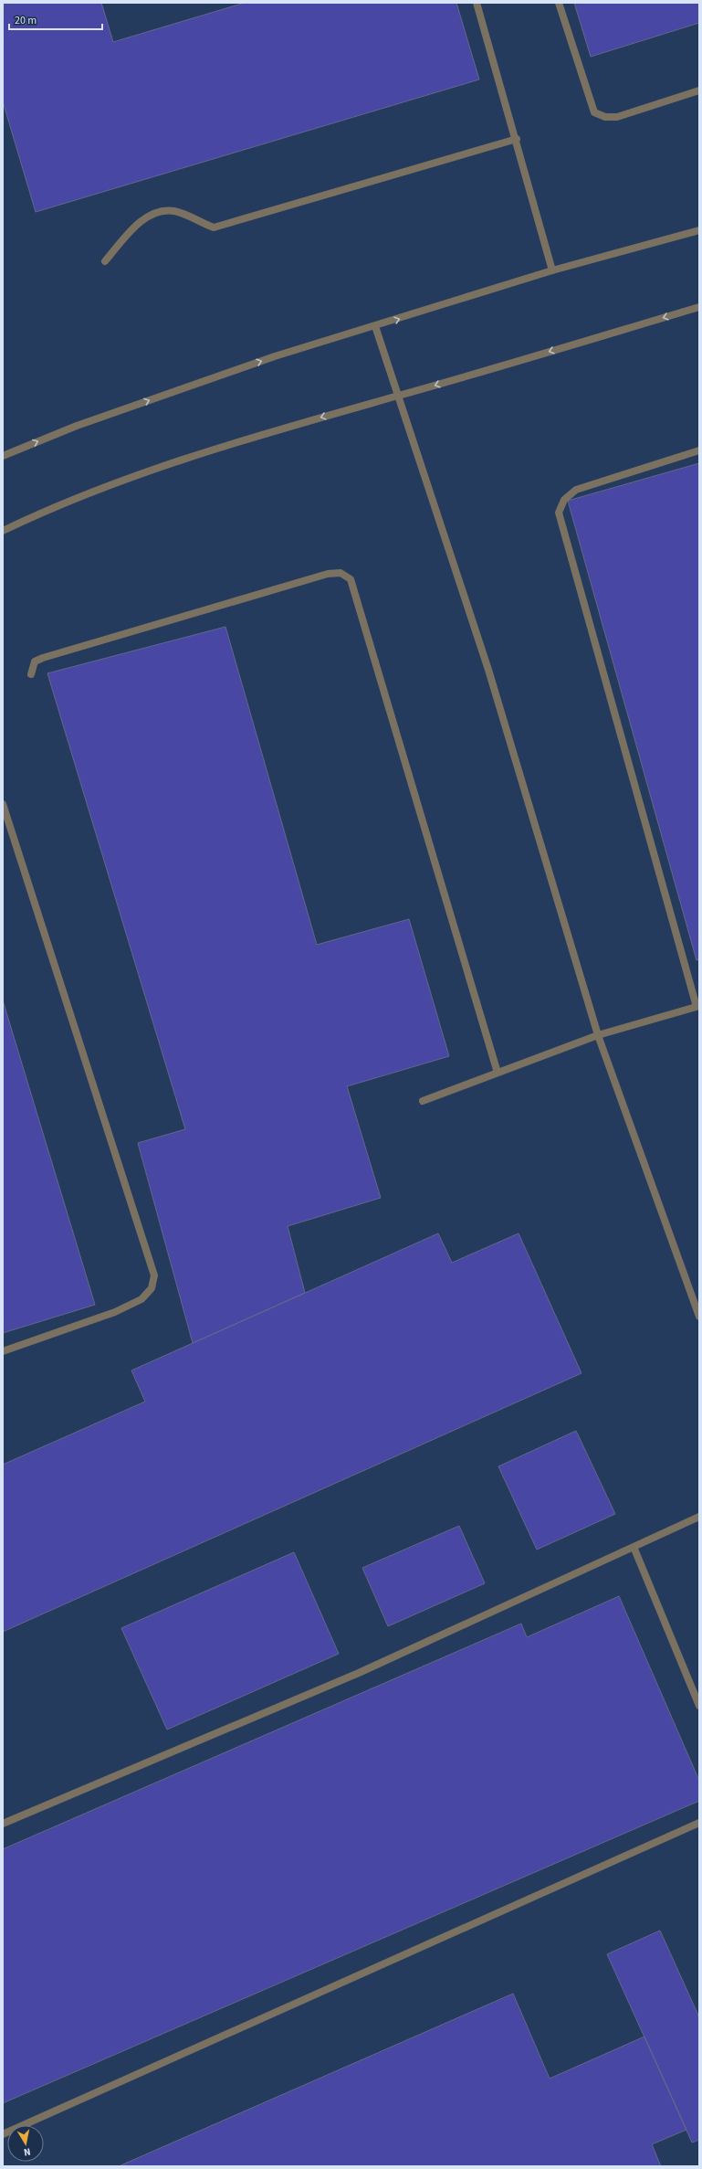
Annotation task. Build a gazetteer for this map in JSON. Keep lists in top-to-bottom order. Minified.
{"scale_bar":"20 m","north":"bottom"}
